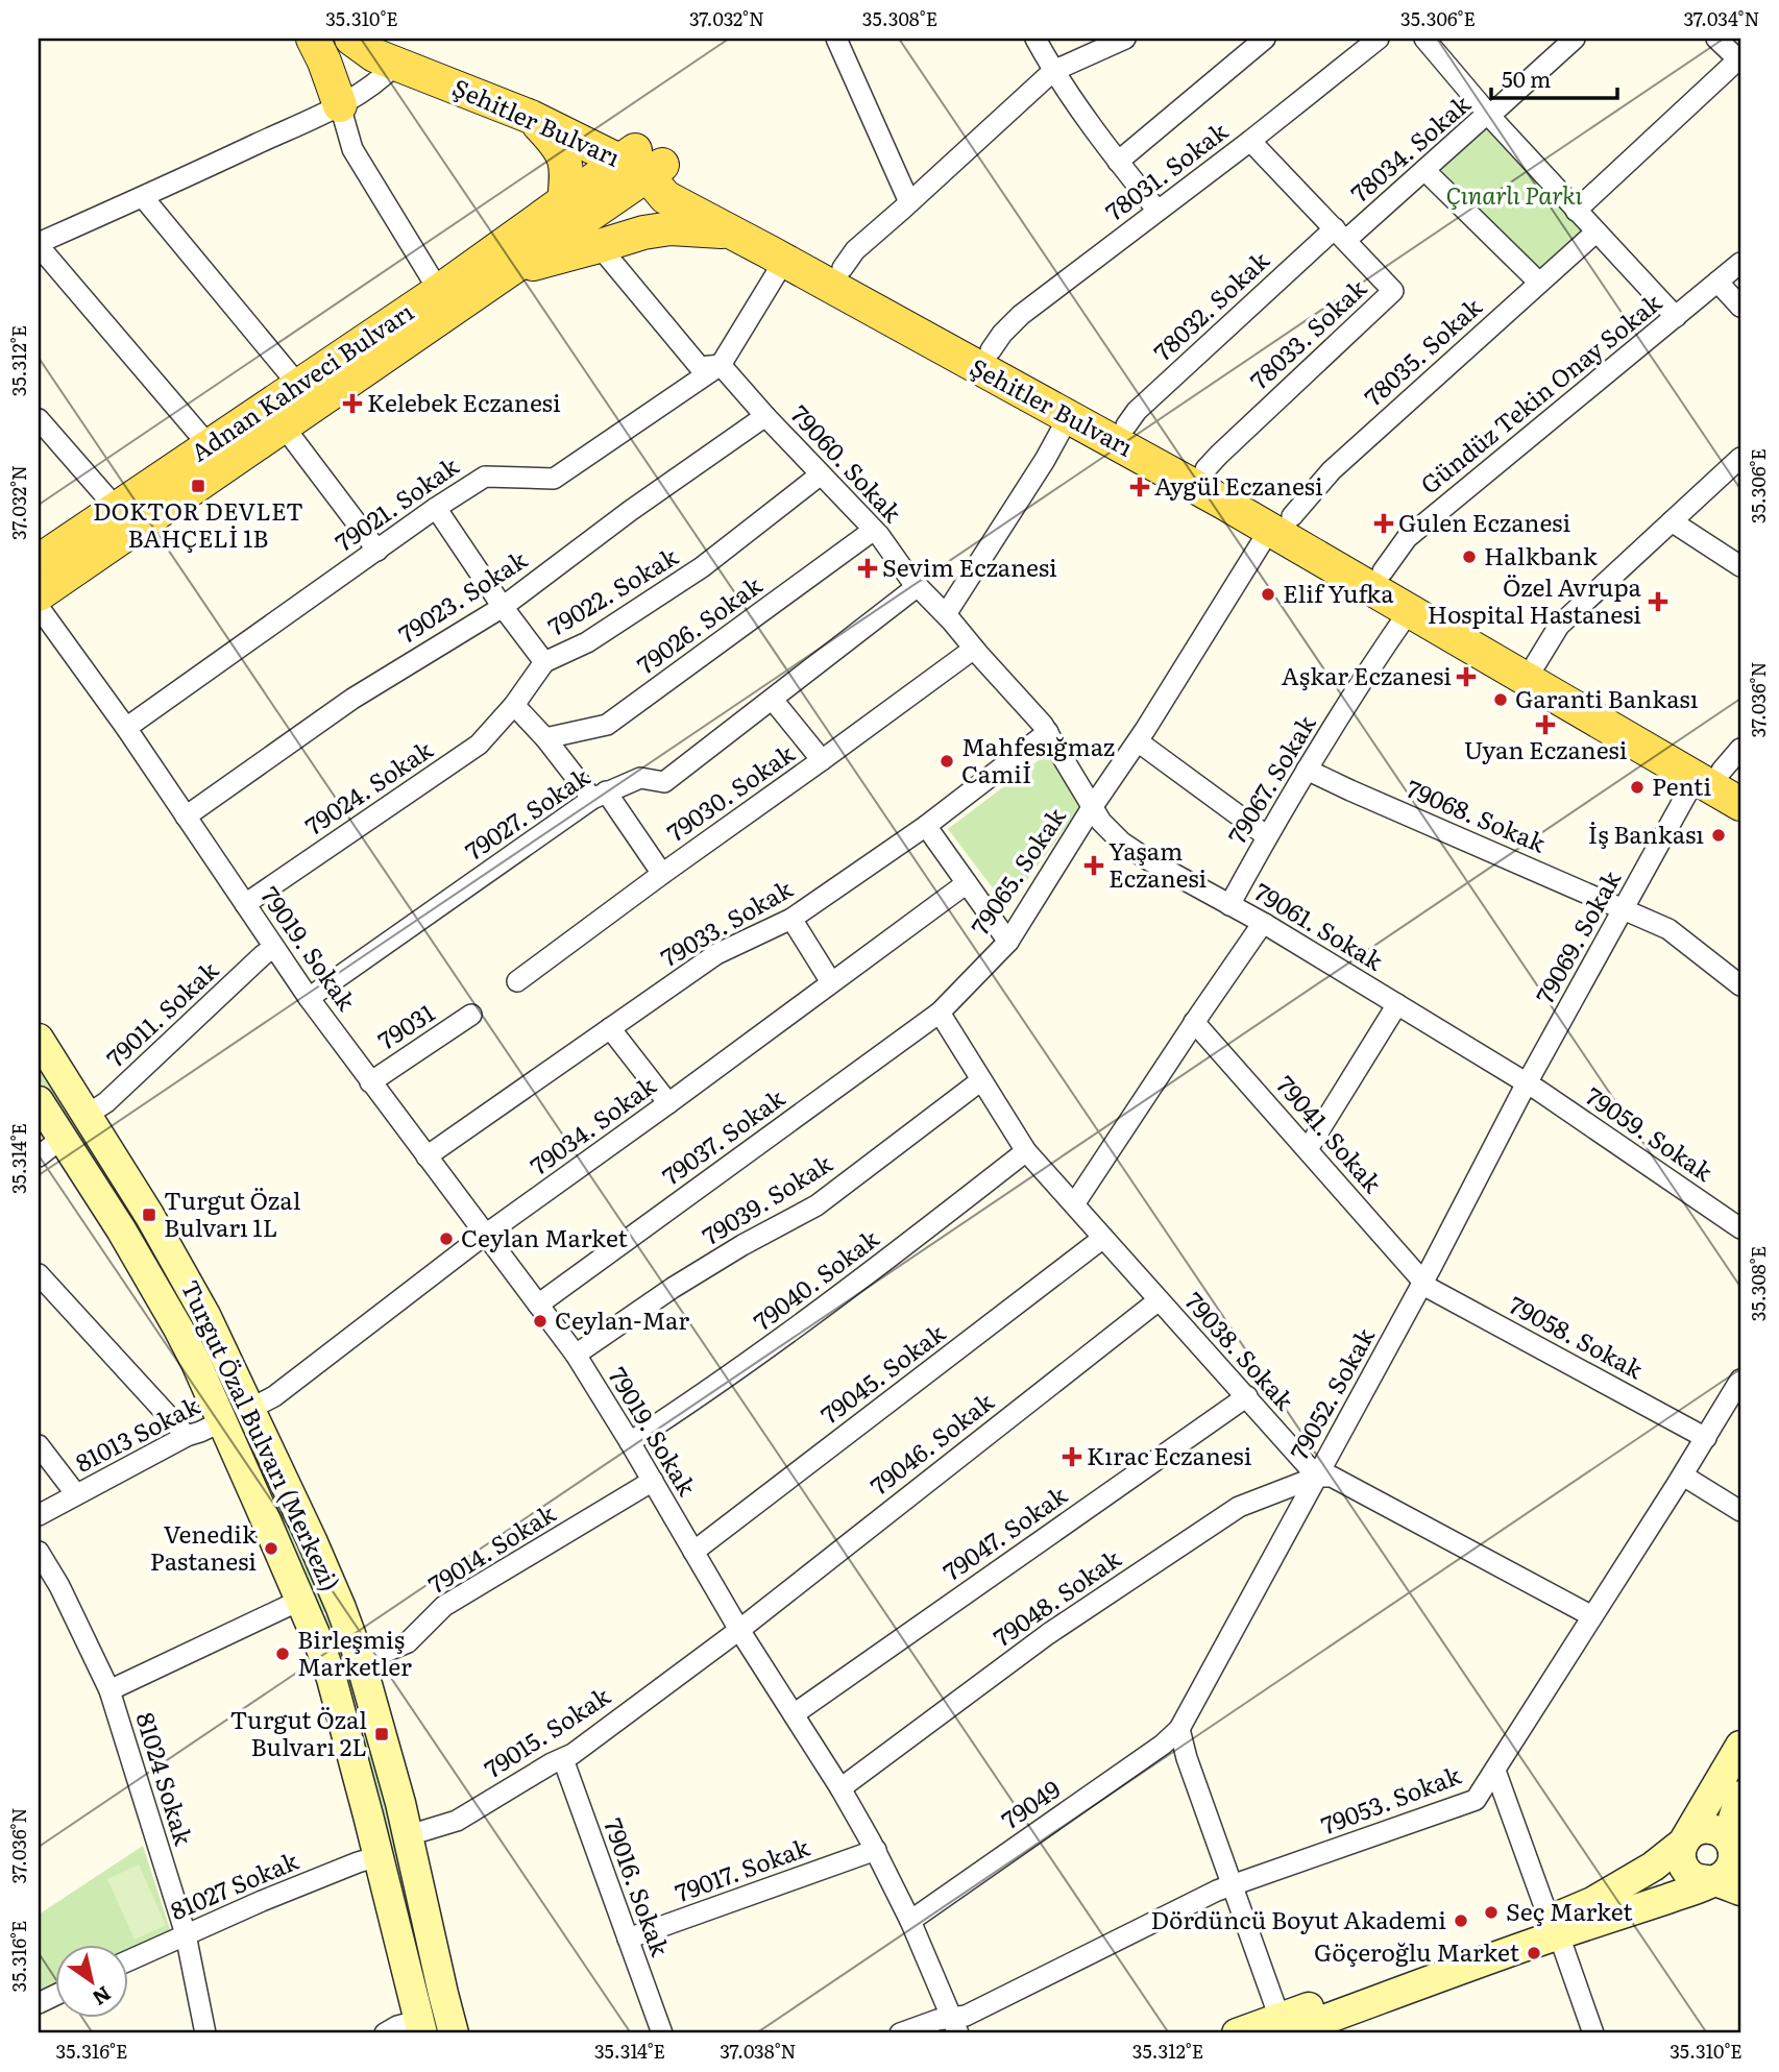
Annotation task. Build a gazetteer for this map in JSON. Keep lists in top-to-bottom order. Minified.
{"streets":{"main road":["Şehitler Bulvarı","Adnan Kahveci Bulvarı","Turgut Özal Bulvarı (Merkezi)"],"street":["78034. Sokak","78031. Sokak","78032. Sokak","78033. Sokak","78035. Sokak","Gündüz Tekin Onay Sokak","79060. Sokak","79021. Sokak","79022. Sokak","79023. Sokak","79026. Sokak","79067. Sokak","79024. Sokak","79030. Sokak","79027. Sokak","79068. Sokak","79065. Sokak","79033. Sokak","79061. Sokak","79069. Sokak","79019. Sokak","79011. Sokak","79031","79034. Sokak","79041. Sokak","79059. Sokak","79037. Sokak","79039. Sokak","79040. Sokak","79058. Sokak","79038. Sokak","79045. Sokak","79052. Sokak","81013 Sokak","79046. Sokak","79047. Sokak","79014. Sokak","79048. Sokak","79015. Sokak","81024 Sokak","79053. Sokak","79049","79017. Sokak","81027 Sokak","79016. Sokak"]},"crossings":[["Şehitler Bulvarı","78031. Sokak"],["Şehitler Bulvarı","78032. Sokak"],["Şehitler Bulvarı","78033. Sokak"],["Şehitler Bulvarı","78035. Sokak"],["Şehitler Bulvarı","Gündüz Tekin Onay Sokak"],["Şehitler Bulvarı","79021. Sokak"],["Şehitler Bulvarı","79067. Sokak"],["Şehitler Bulvarı","79065. Sokak"],["Şehitler Bulvarı","79069. Sokak"],["78034. Sokak","78032. Sokak"],["78034. Sokak","78033. Sokak"],["78031. Sokak","78033. Sokak"],["78032. Sokak","78033. Sokak"],["78035. Sokak","79065. Sokak"],["79060. Sokak","79021. Sokak"],["79060. Sokak","79022. Sokak"],["79060. Sokak","79023. Sokak"],["79060. Sokak","79026. Sokak"],["79060. Sokak","79030. Sokak"],["79060. Sokak","79027. Sokak"],["79060. Sokak","79065. Sokak"],["79060. Sokak","79033. Sokak"],["79060. Sokak","79061. Sokak"],["79021. Sokak","79022. Sokak"],["79021. Sokak","79019. Sokak"],["79022. Sokak","79023. Sokak"],["79022. Sokak","79024. Sokak"],["79023. Sokak","79019. Sokak"],["79067. Sokak","79068. Sokak"],["79067. Sokak","79061. Sokak"],["79024. Sokak","79019. Sokak"],["79027. Sokak","79019. Sokak"],["79068. Sokak","79069. Sokak"],["79065. Sokak","79061. Sokak"],["79065. Sokak","79037. Sokak"],["79065. Sokak","79038. Sokak"],["79033. Sokak","79019. Sokak"],["79061. Sokak","79069. Sokak"],["79061. Sokak","79059. Sokak"],["79061. Sokak","79052. Sokak"],["79069. Sokak","79059. Sokak"],["79069. Sokak","79052. Sokak"],["79019. Sokak","79011. Sokak"],["79019. Sokak","79031"],["79019. Sokak","79034. Sokak"],["79019. Sokak","79037. Sokak"],["79019. Sokak","79039. Sokak"],["79019. Sokak","79040. Sokak"],["79019. Sokak","79045. Sokak"],["79019. Sokak","79046. Sokak"],["79019. Sokak","79047. Sokak"],["79019. Sokak","79014. Sokak"],["79019. Sokak","79048. Sokak"],["79019. Sokak","79015. Sokak"],["79019. Sokak","79053. Sokak"],["79019. Sokak","79049"],["79019. Sokak","79017. Sokak"],["79011. Sokak","Turgut Özal Bulvarı (Merkezi)"],["79034. Sokak","Turgut Özal Bulvarı (Merkezi)"],["79041. Sokak","79058. Sokak"],["79041. Sokak","79052. Sokak"],["79059. Sokak","79052. Sokak"],["79037. Sokak","79038. Sokak"],["79039. Sokak","79038. Sokak"],["79040. Sokak","79038. Sokak"],["79058. Sokak","79052. Sokak"],["79058. Sokak","79053. Sokak"],["79038. Sokak","79045. Sokak"],["79038. Sokak","79052. Sokak"],["79038. Sokak","79046. Sokak"],["79038. Sokak","79047. Sokak"],["79038. Sokak","79048. Sokak"],["79052. Sokak","79048. Sokak"],["79052. Sokak","79049"],["81013 Sokak","Turgut Özal Bulvarı (Merkezi)"],["Turgut Özal Bulvarı (Merkezi)","79014. Sokak"],["Turgut Özal Bulvarı (Merkezi)","79015. Sokak"],["Turgut Özal Bulvarı (Merkezi)","81027 Sokak"],["79046. Sokak","79015. Sokak"],["79015. Sokak","79016. Sokak"],["81024 Sokak","81027 Sokak"],["79017. Sokak","79016. Sokak"]],"parks":["Çınarlı Parkı"],"places":{"health":["Kelebek Eczanesi","Aygül Eczanesi","Gulen Eczanesi","Sevim Eczanesi","Özel Avrupa Hospital Hastanesi","Aşkar Eczanesi","Uyan Eczanesi","Yaşam Eczanesi","Kırac Eczanesi"],"transit":["DOKTOR DEVLET BAHÇELİ 1B","Turgut Özal Bulvarı 1L","Turgut Özal Bulvarı 2L"],"other":["Halkbank","Elif Yufka","Garanti Bankası","Mahfesığmaz Camiİ","Penti","İş Bankası","Ceylan Market","Ceylan-Mar","Venedik Pastanesi","Birleşmiş Marketler","Seç Market","Dördüncü Boyut Akademi","Göçeroğlu Market"]},"scale_bar":"50 m","north":"bottom right","coordinates":["35.310°E","37.032°N","35.308°E","35.306°E","37.034°N","35.312°E","37.036°N","35.314°E","35.316°E","37.038°N"]}
